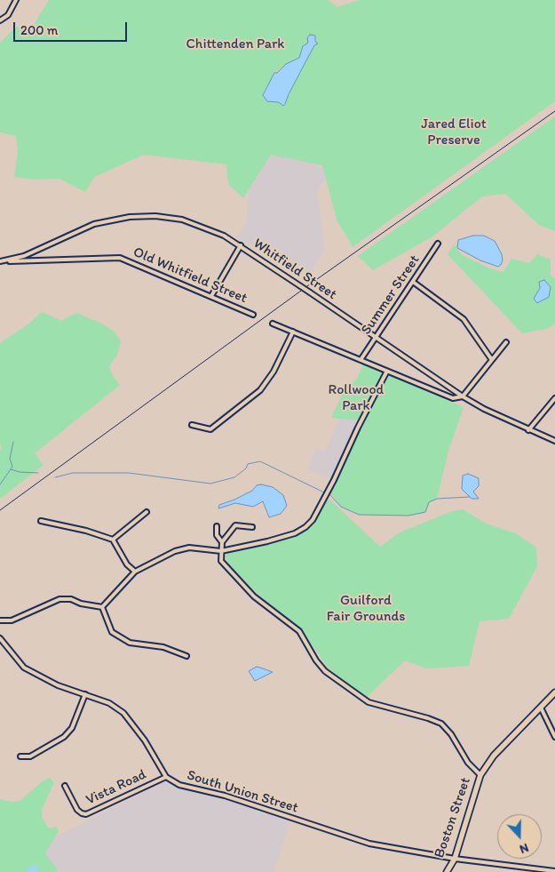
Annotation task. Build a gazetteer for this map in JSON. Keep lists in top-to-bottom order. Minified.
{"streets":{"main road":["Boston Street"],"street":["Whitfield Street","Old Whitfield Street","Summer Street","Vista Road","South Union Street"]},"crossings":[["Whitfield Street","Old Whitfield Street"],["Whitfield Street","Summer Street"],["Vista Road","South Union Street"],["South Union Street","Boston Street"]],"parks":["Chittenden Park","Jared Eliot Preserve","Rollwood Park","Guilford Fair Grounds"],"scale_bar":"200 m","north":"bottom"}
